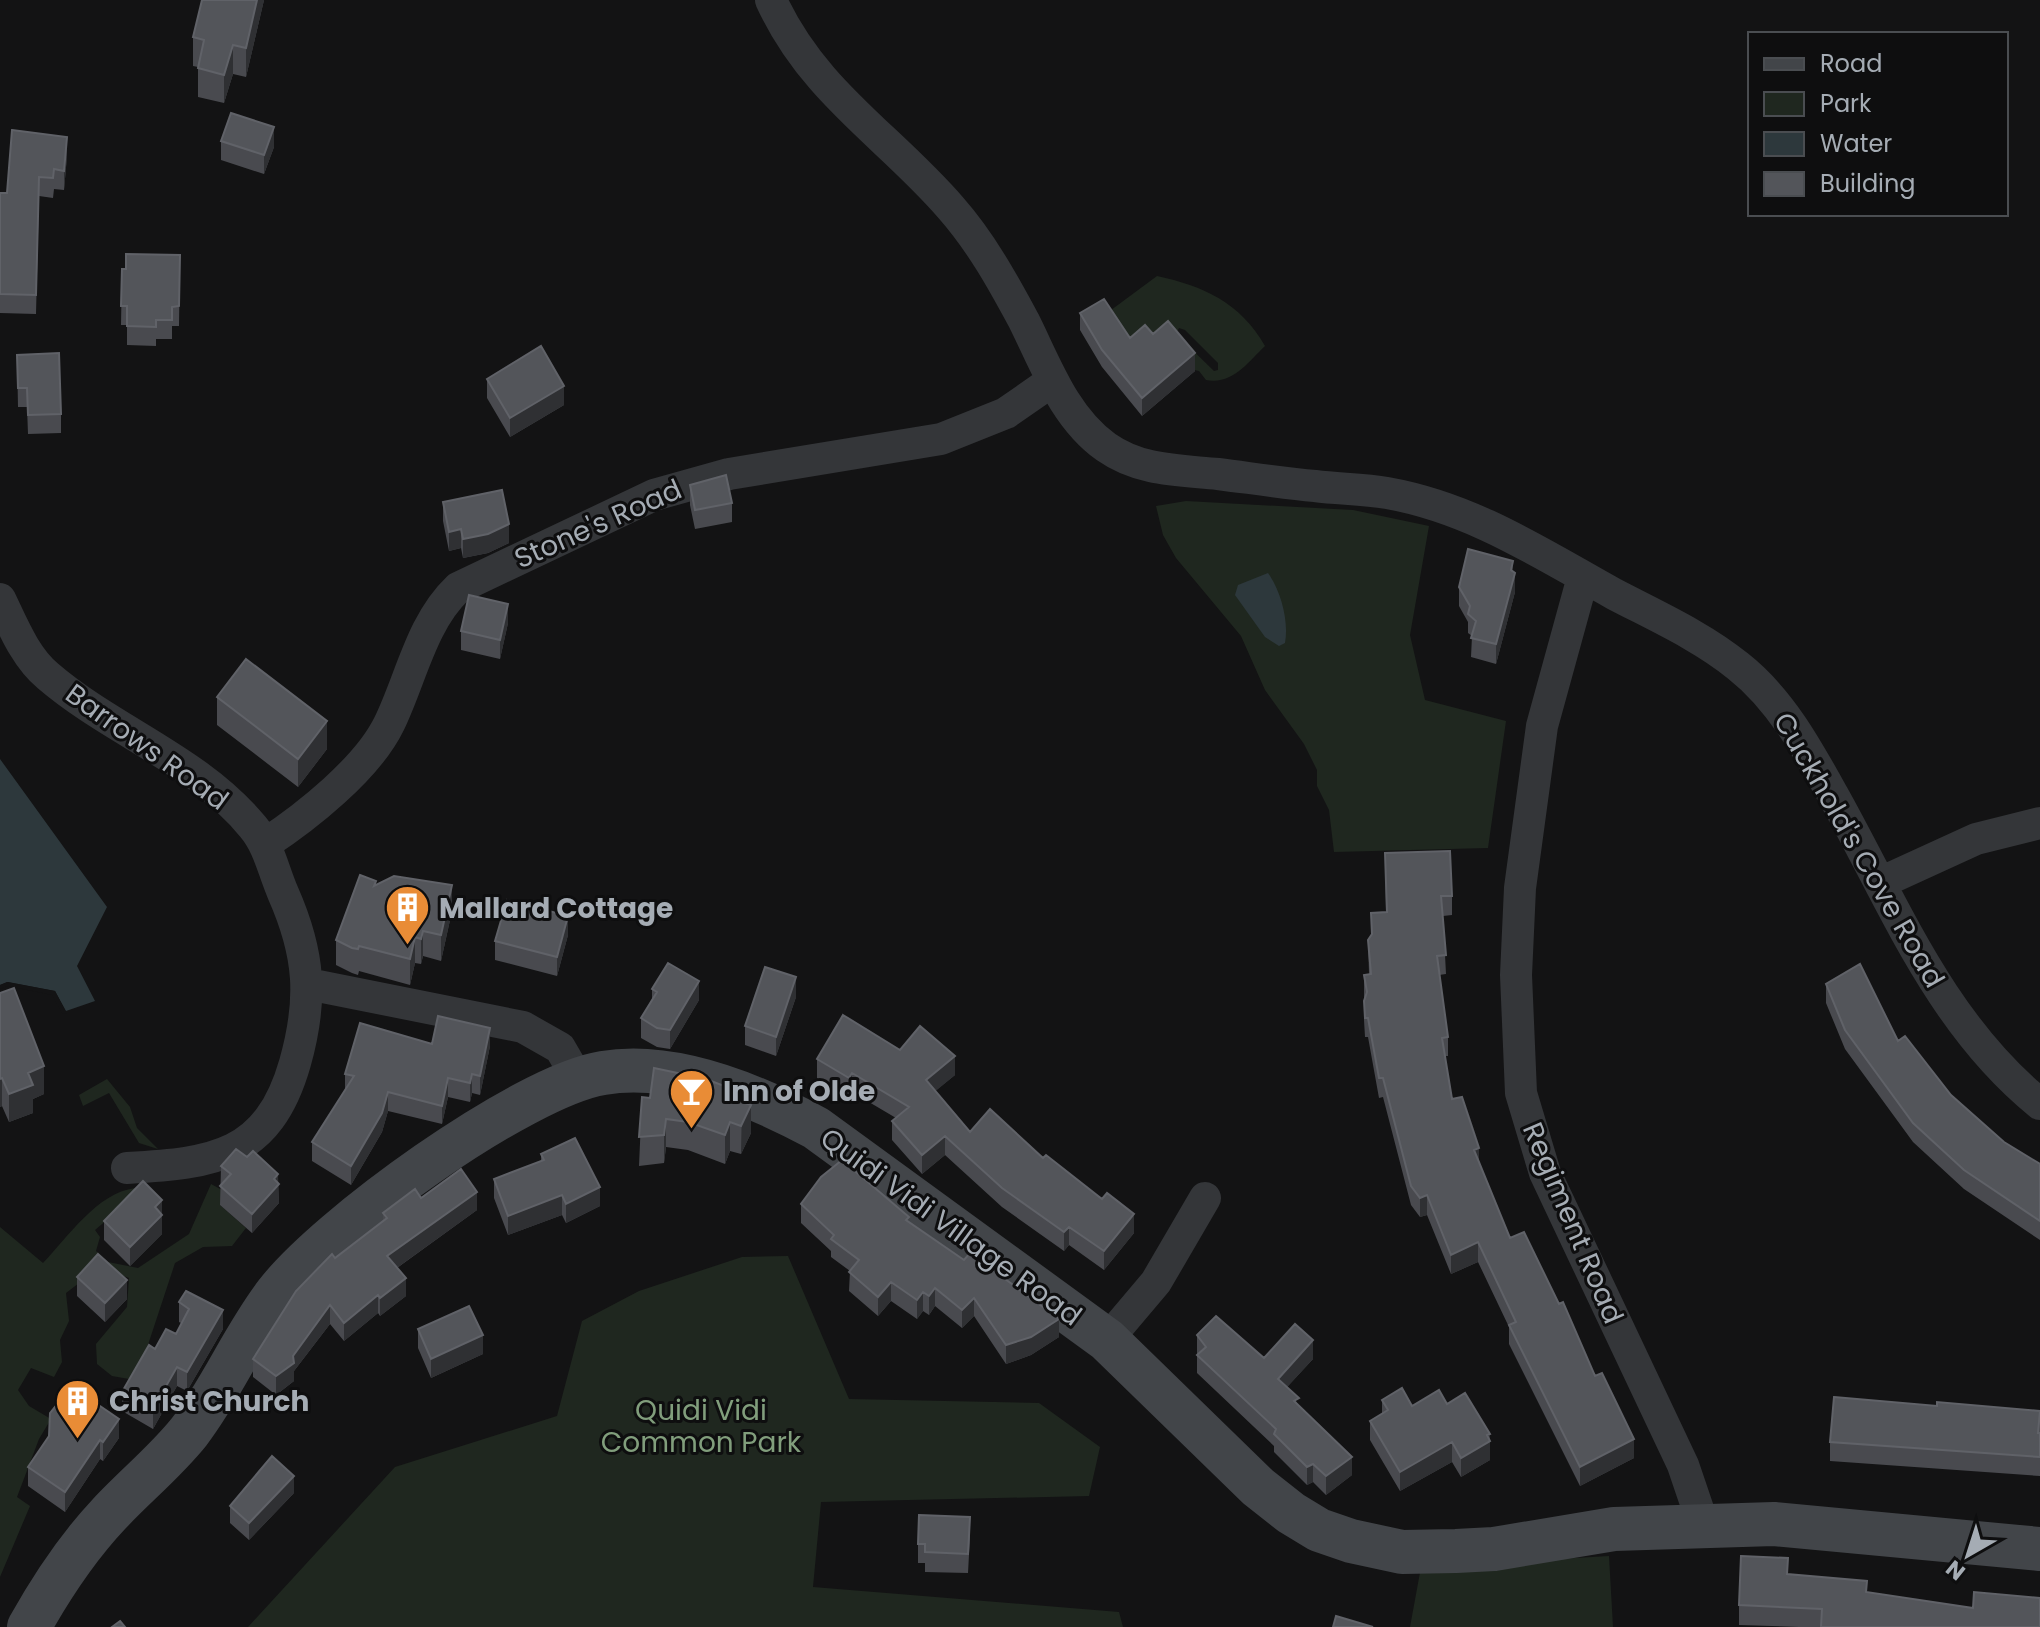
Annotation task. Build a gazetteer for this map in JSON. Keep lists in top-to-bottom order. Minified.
{"streets":{"street":["Stone's Road","Barrows Road","Cuckhold's Cove Road","Regiment Road","Quidi Vidi Village Road"]},"crossings":[["Stone's Road","Barrows Road"],["Stone's Road","Cuckhold's Cove Road"],["Cuckhold's Cove Road","Regiment Road"],["Regiment Road","Quidi Vidi Village Road"]],"parks":["Quidi Vidi Common Park"],"places":{"building":["Mallard Cottage","Christ Church"],"bar":["Inn of Olde"]},"legend":["Road","Park","Water","Building"],"north":"bottom left"}
